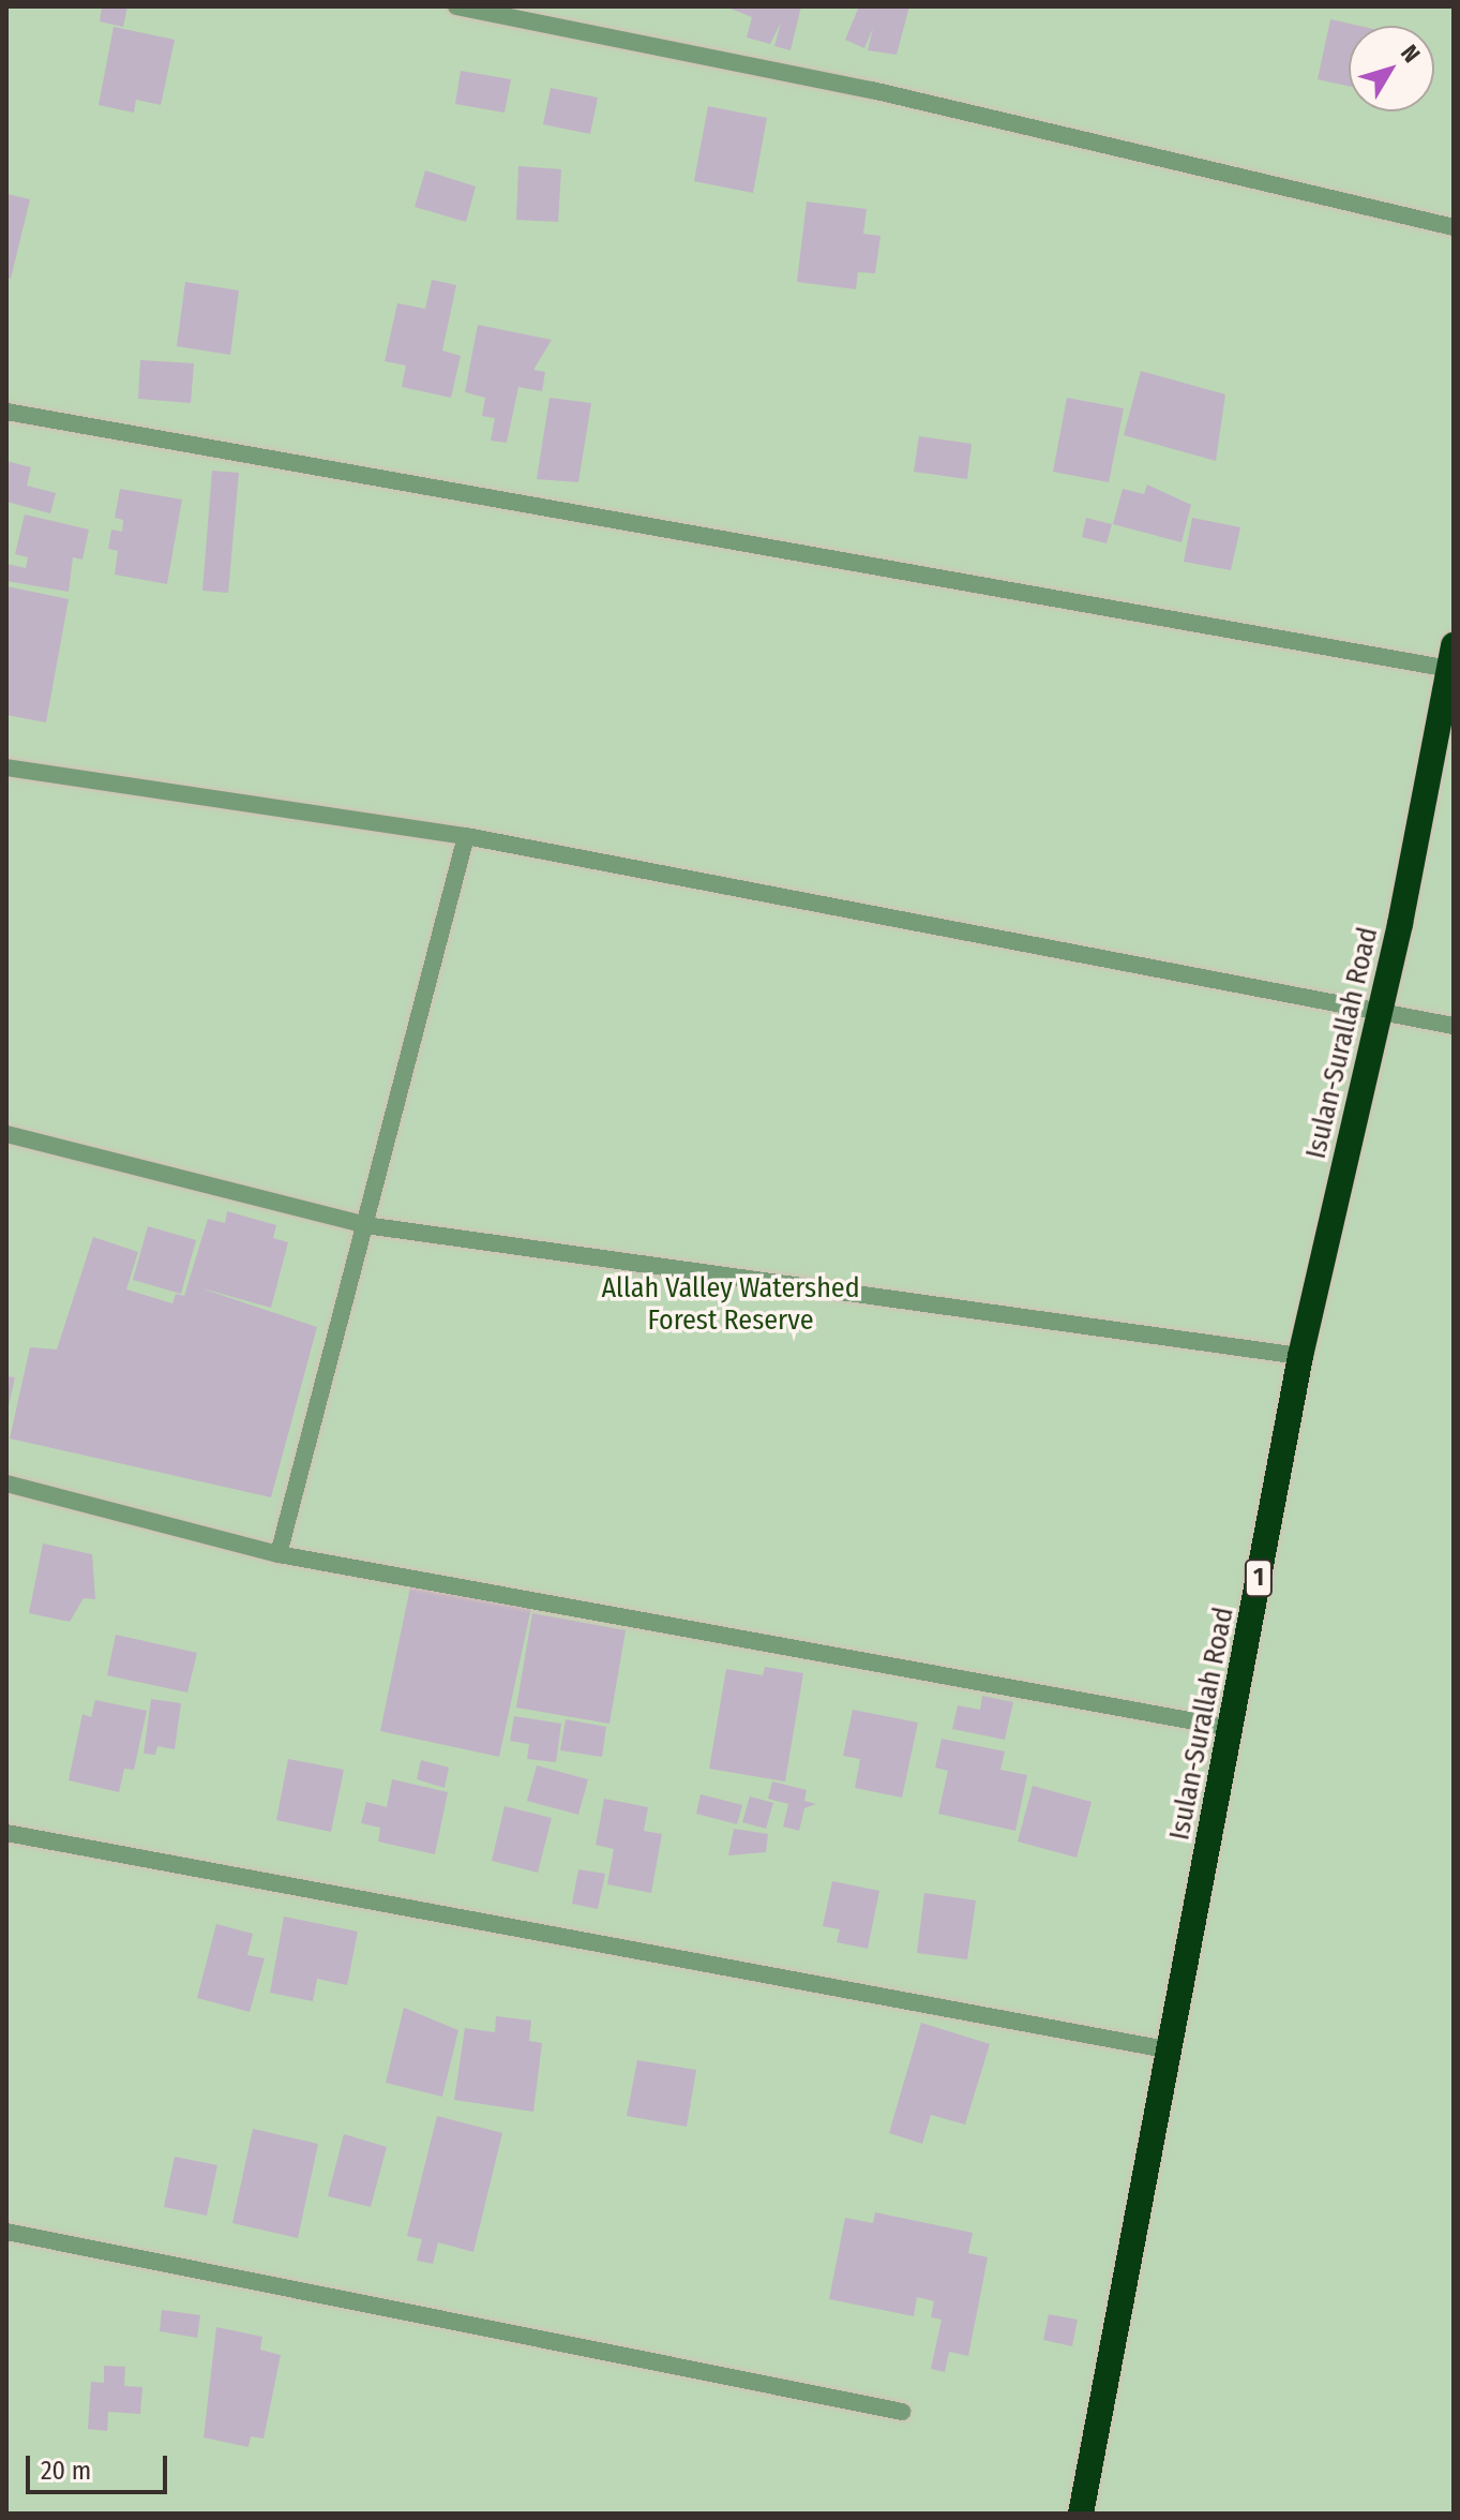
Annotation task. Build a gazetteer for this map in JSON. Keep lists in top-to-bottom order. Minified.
{"streets":{"highway":["Isulan-Surallah Road","1"]},"parks":["Allah Valley Watershed Forest Reserve"],"scale_bar":"20 m","north":"top right"}
